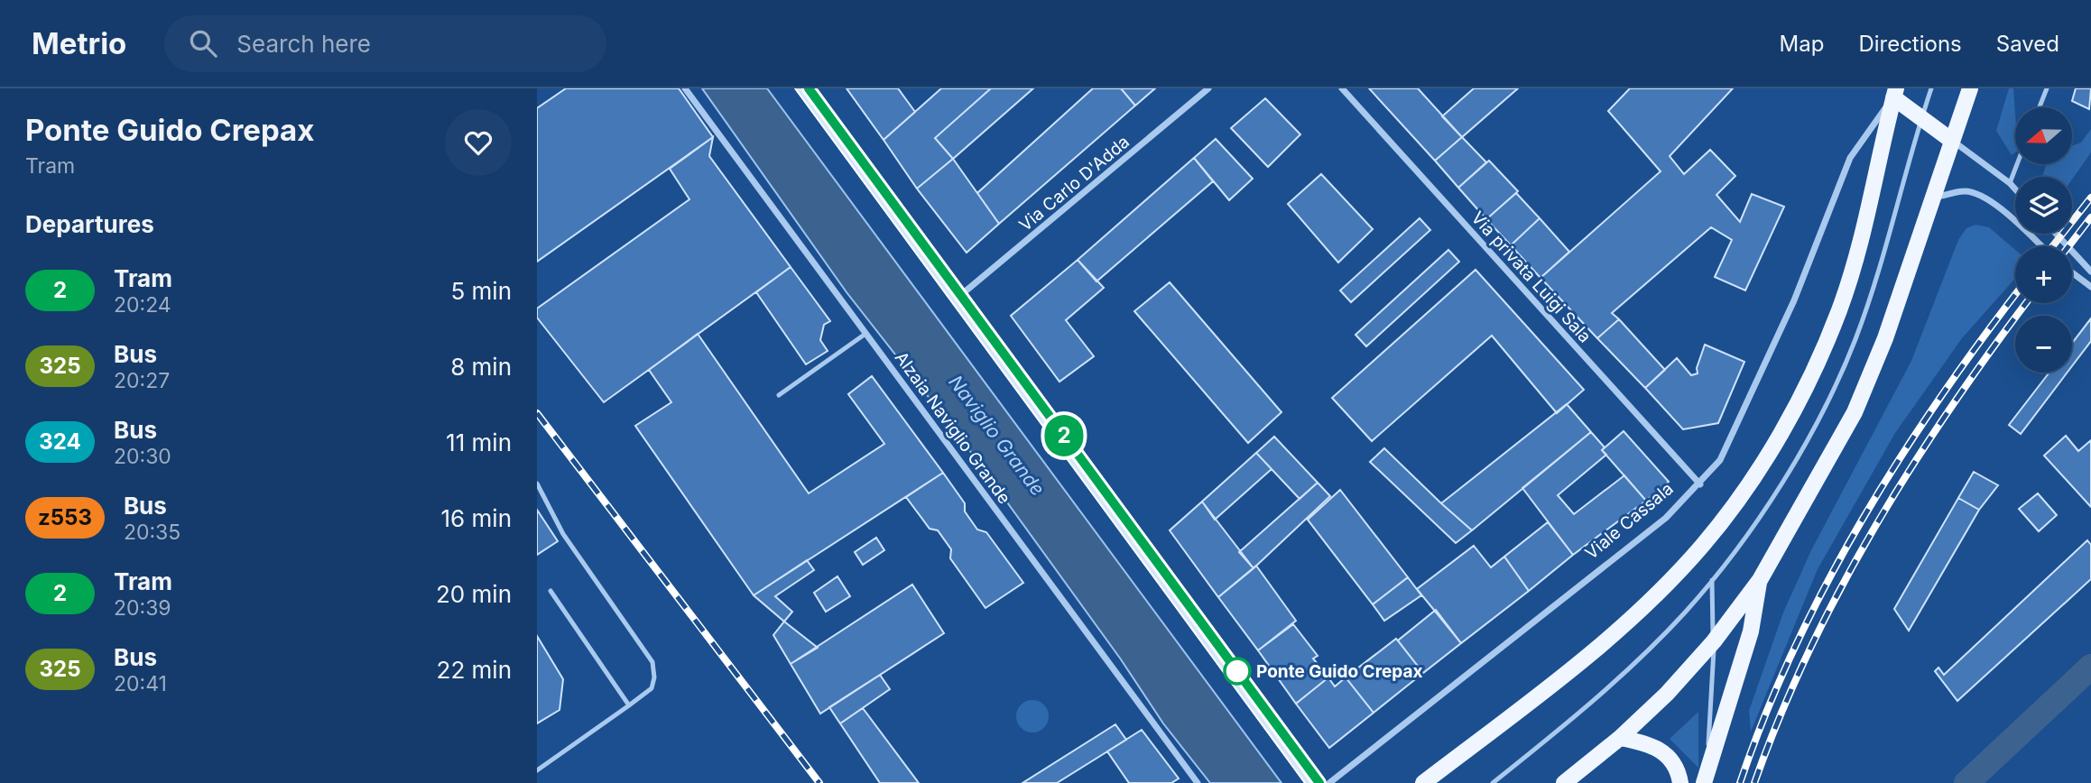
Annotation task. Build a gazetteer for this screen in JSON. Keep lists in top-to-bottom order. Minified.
{"streets":{"street":["Via Carlo D'Adda","Via privata Luigi Sala","Alzaia Naviglio Grande","Viale Cassala"]},"crossings":[["Via privata Luigi Sala","Viale Cassala"]],"water":["Naviglio Grande"],"places":["Ponte Guido Crepax"],"lines":["tram line 2"],"north":"left","page":{"header":"Metrio","search":"Search here","nav":["Map","Directions","Saved"],"heading":[["Ponte Guido Crepax","Tram"],"Departures"],"on_map":"2","map_buttons":["+","−"],"list":[{"mark":"2","name":"Tram","note":"20:24","value":"5 min"},{"mark":"325","name":"Bus","note":"20:27","value":"8 min"},{"mark":"324","name":"Bus","note":"20:30","value":"11 min"},{"mark":"z553","name":"Bus","note":"20:35","value":"16 min"},{"mark":"2","name":"Tram","note":"20:39","value":"20 min"},{"mark":"325","name":"Bus","note":"20:41","value":"22 min"}]}}
